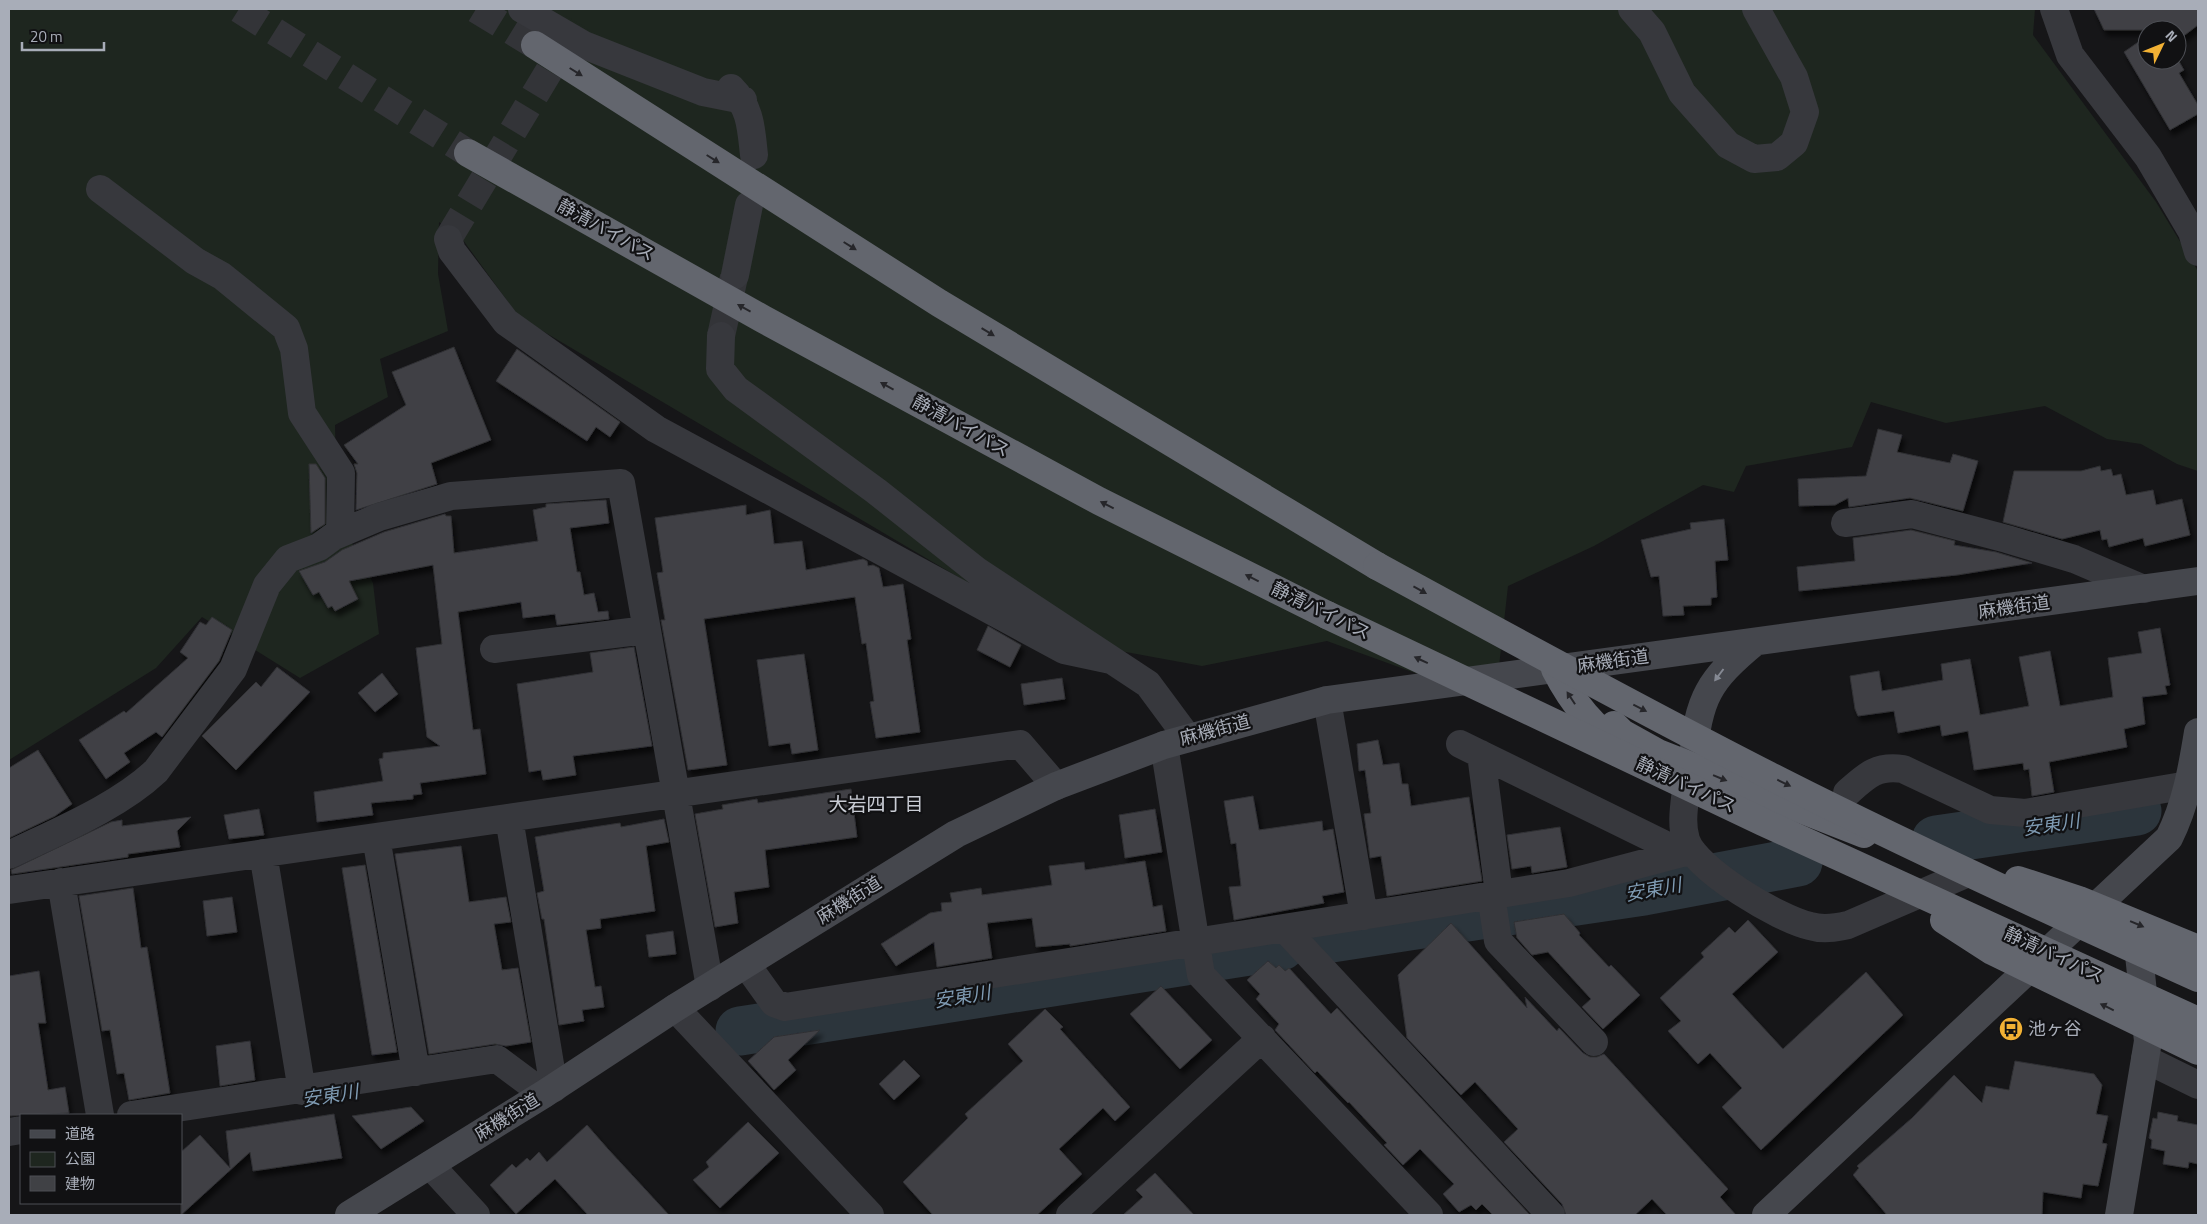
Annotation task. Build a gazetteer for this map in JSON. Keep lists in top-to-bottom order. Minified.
{"streets":{"highway":["静清バイパス"],"street":["麻機街道"]},"districts":["大岩四丁目"],"water":["安東川"],"places":{"bus stop":["池ヶ谷"]},"legend":["道路","公園","建物"],"scale_bar":"20 m","north":"top right"}
